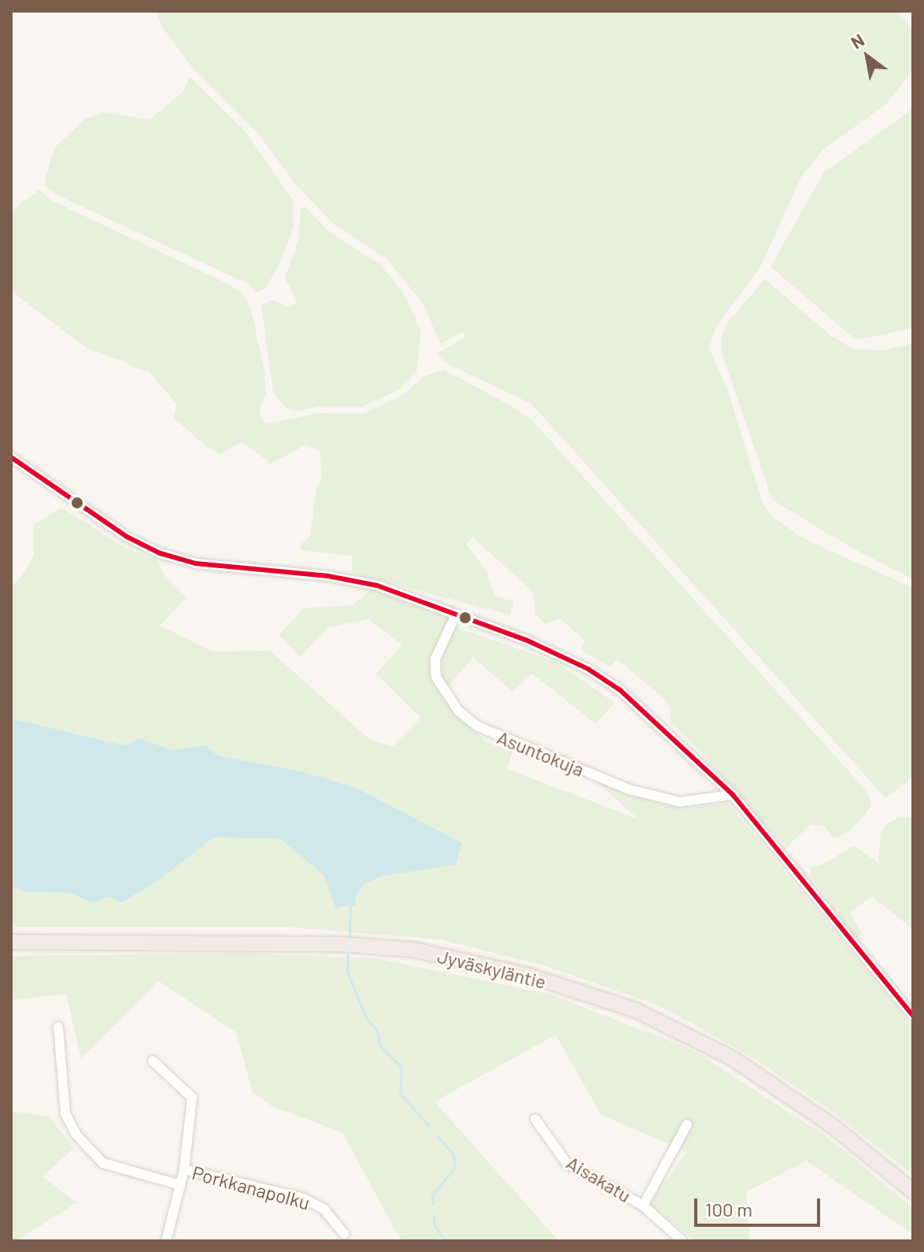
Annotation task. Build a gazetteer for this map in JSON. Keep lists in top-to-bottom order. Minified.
{"streets":{"highway":["Jyväskyläntie"],"street":["Asuntokuja","Aisakatu","Porkkanapolku"]},"scale_bar":"100 m","north":"top left"}
